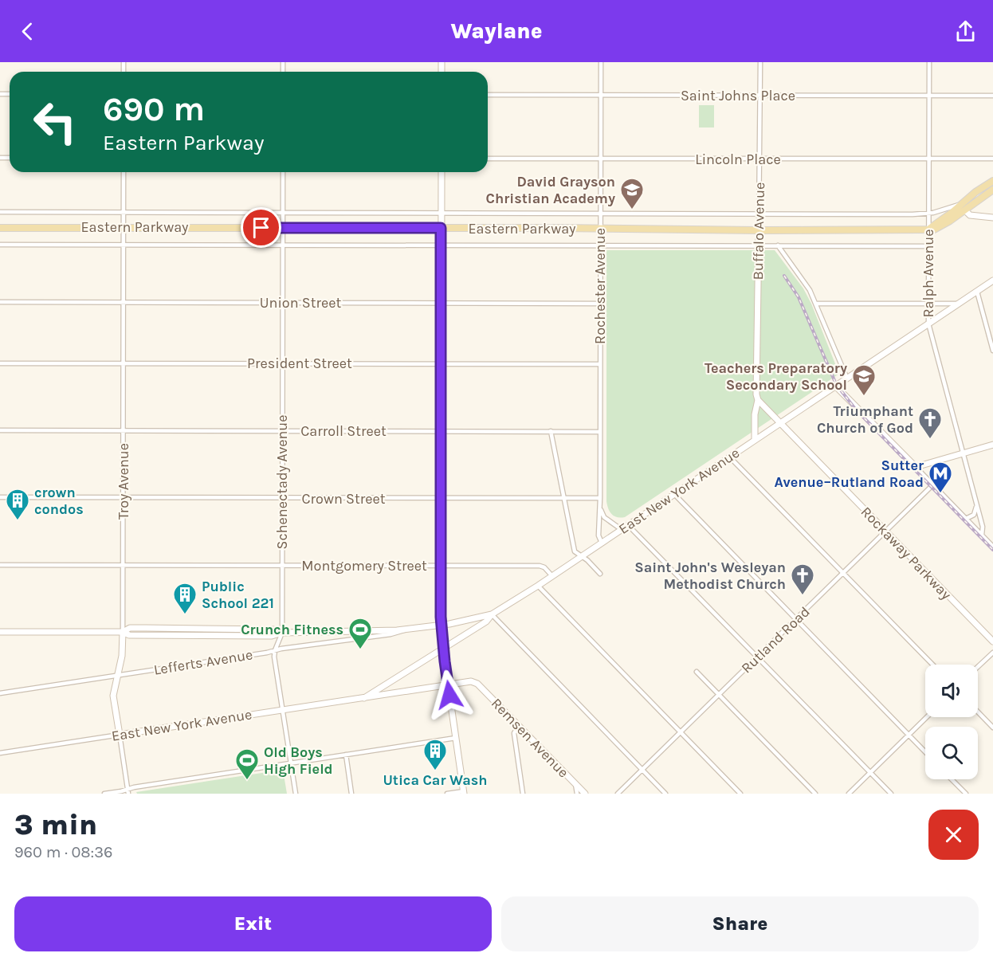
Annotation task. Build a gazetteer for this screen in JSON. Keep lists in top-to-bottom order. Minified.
{"streets":{"main road":["Eastern Parkway","Buffalo Avenue","Troy Avenue","East New York Avenue","Rockaway Parkway","Remsen Avenue"],"street":["Saint Johns Place","Lincoln Place","Ralph Avenue","Rochester Avenue","Union Street","President Street","Carroll Street","Schenectady Avenue","Crown Street","Montgomery Street","Rutland Road","Lefferts Avenue"]},"crossings":[["Saint Johns Place","Buffalo Avenue"],["Saint Johns Place","Ralph Avenue"],["Saint Johns Place","Rochester Avenue"],["Lincoln Place","Buffalo Avenue"],["Lincoln Place","Ralph Avenue"],["Lincoln Place","Rochester Avenue"],["Eastern Parkway","Buffalo Avenue"],["Eastern Parkway","Ralph Avenue"],["Eastern Parkway","Rochester Avenue"],["Eastern Parkway","Troy Avenue"],["Eastern Parkway","Schenectady Avenue"],["Buffalo Avenue","East New York Avenue"],["Ralph Avenue","East New York Avenue"],["Rochester Avenue","Union Street"],["Rochester Avenue","President Street"],["Rochester Avenue","Carroll Street"],["Rochester Avenue","East New York Avenue"],["Rochester Avenue","Crown Street"],["Union Street","Troy Avenue"],["Union Street","Schenectady Avenue"],["President Street","Troy Avenue"],["President Street","Schenectady Avenue"],["Carroll Street","Troy Avenue"],["Carroll Street","Schenectady Avenue"],["Troy Avenue","East New York Avenue"],["Troy Avenue","Crown Street"],["Troy Avenue","Montgomery Street"],["Troy Avenue","Lefferts Avenue"],["Schenectady Avenue","East New York Avenue"],["Schenectady Avenue","Crown Street"],["Schenectady Avenue","Montgomery Street"],["Schenectady Avenue","Lefferts Avenue"],["East New York Avenue","Rockaway Parkway"],["East New York Avenue","Montgomery Street"],["East New York Avenue","Remsen Avenue"],["Rockaway Parkway","Rutland Road"]],"places":{"school or university":["David Grayson Christian Academy","Teachers Preparatory Secondary School"],"church":["Triumphant Church of God","Saint John's Wesleyan Methodist Church"],"metro station":["Sutter Avenue–Rutland Road"],"building":["crown condos","Public School 221","Utica Car Wash"],"sports":["Crunch Fitness","Old Boys High Field"]},"page":{"header":"Waylane","turn":["690 m","Eastern Parkway"],"heading":["3 min","960 m · 08:36"],"buttons":["Exit","Share"]}}
